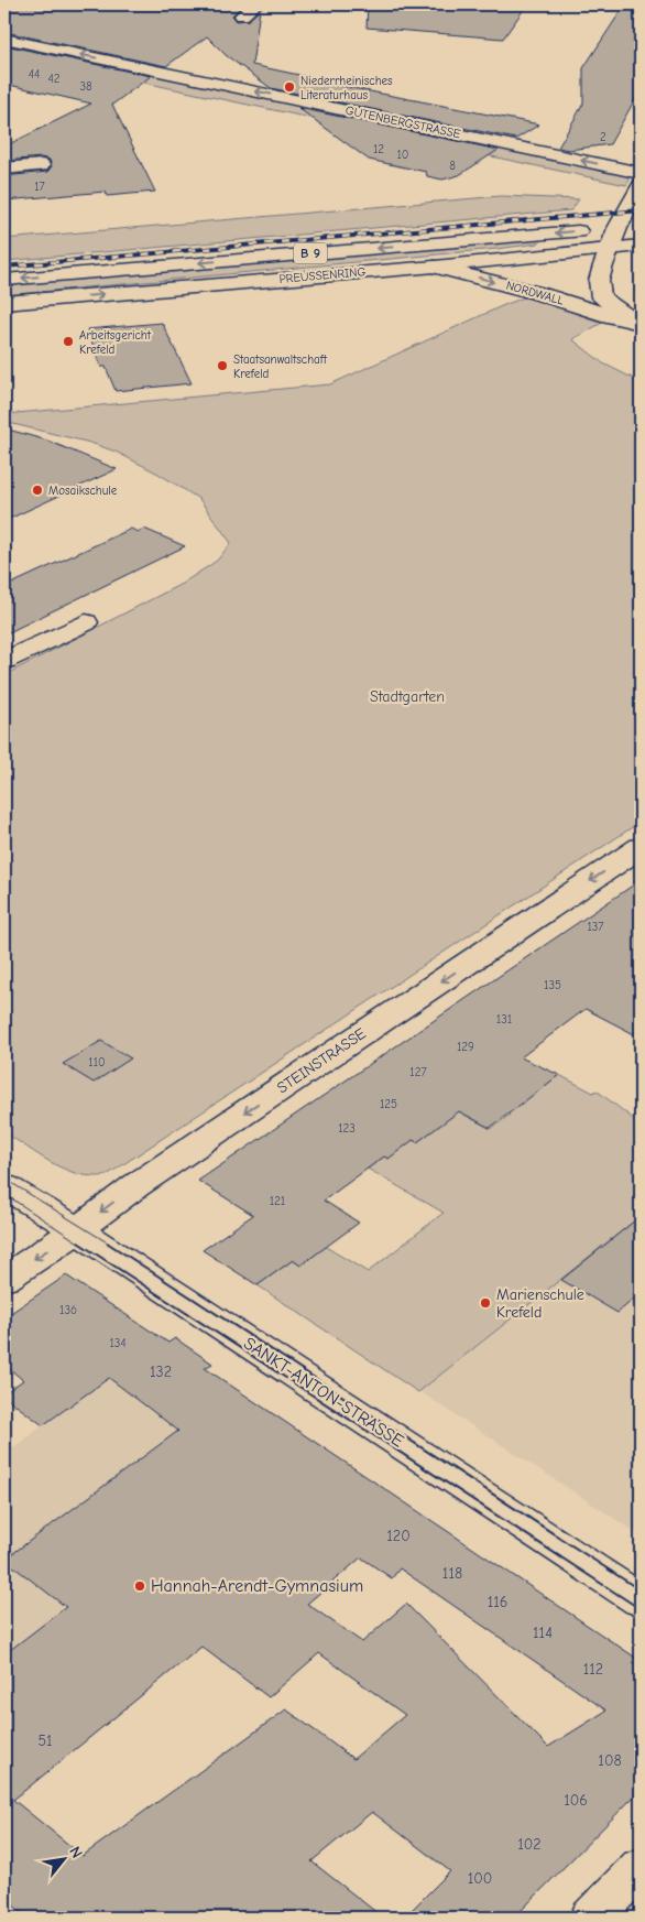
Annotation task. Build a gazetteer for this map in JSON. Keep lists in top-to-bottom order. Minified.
{"streets":{"street":["GUTENBERGSTRASSE","B 9","PREUSSENRING","NORDWALL","STEINSTRASSE","SANKT-ANTON-STRASSE"]},"crossings":[["GUTENBERGSTRASSE","NORDWALL"],["PREUSSENRING","NORDWALL"],["STEINSTRASSE","SANKT-ANTON-STRASSE"]],"one_way":["NORDWALL","STEINSTRASSE"],"parks":["Stadtgarten"],"places":["Niederrheinisches Literaturhaus","Arbeitsgericht Krefeld","Staatsanwaltschaft Krefeld","Mosaikschule","Marienschule Krefeld","Hannah-Arendt-Gymnasium"],"house_numbers":["44","42","38","2","12","10","8","17","137","135","131","129","110","127","125","123","121","136","134","132","120","118","116","114","112","51","108","106","102","100"],"north":"top right"}
